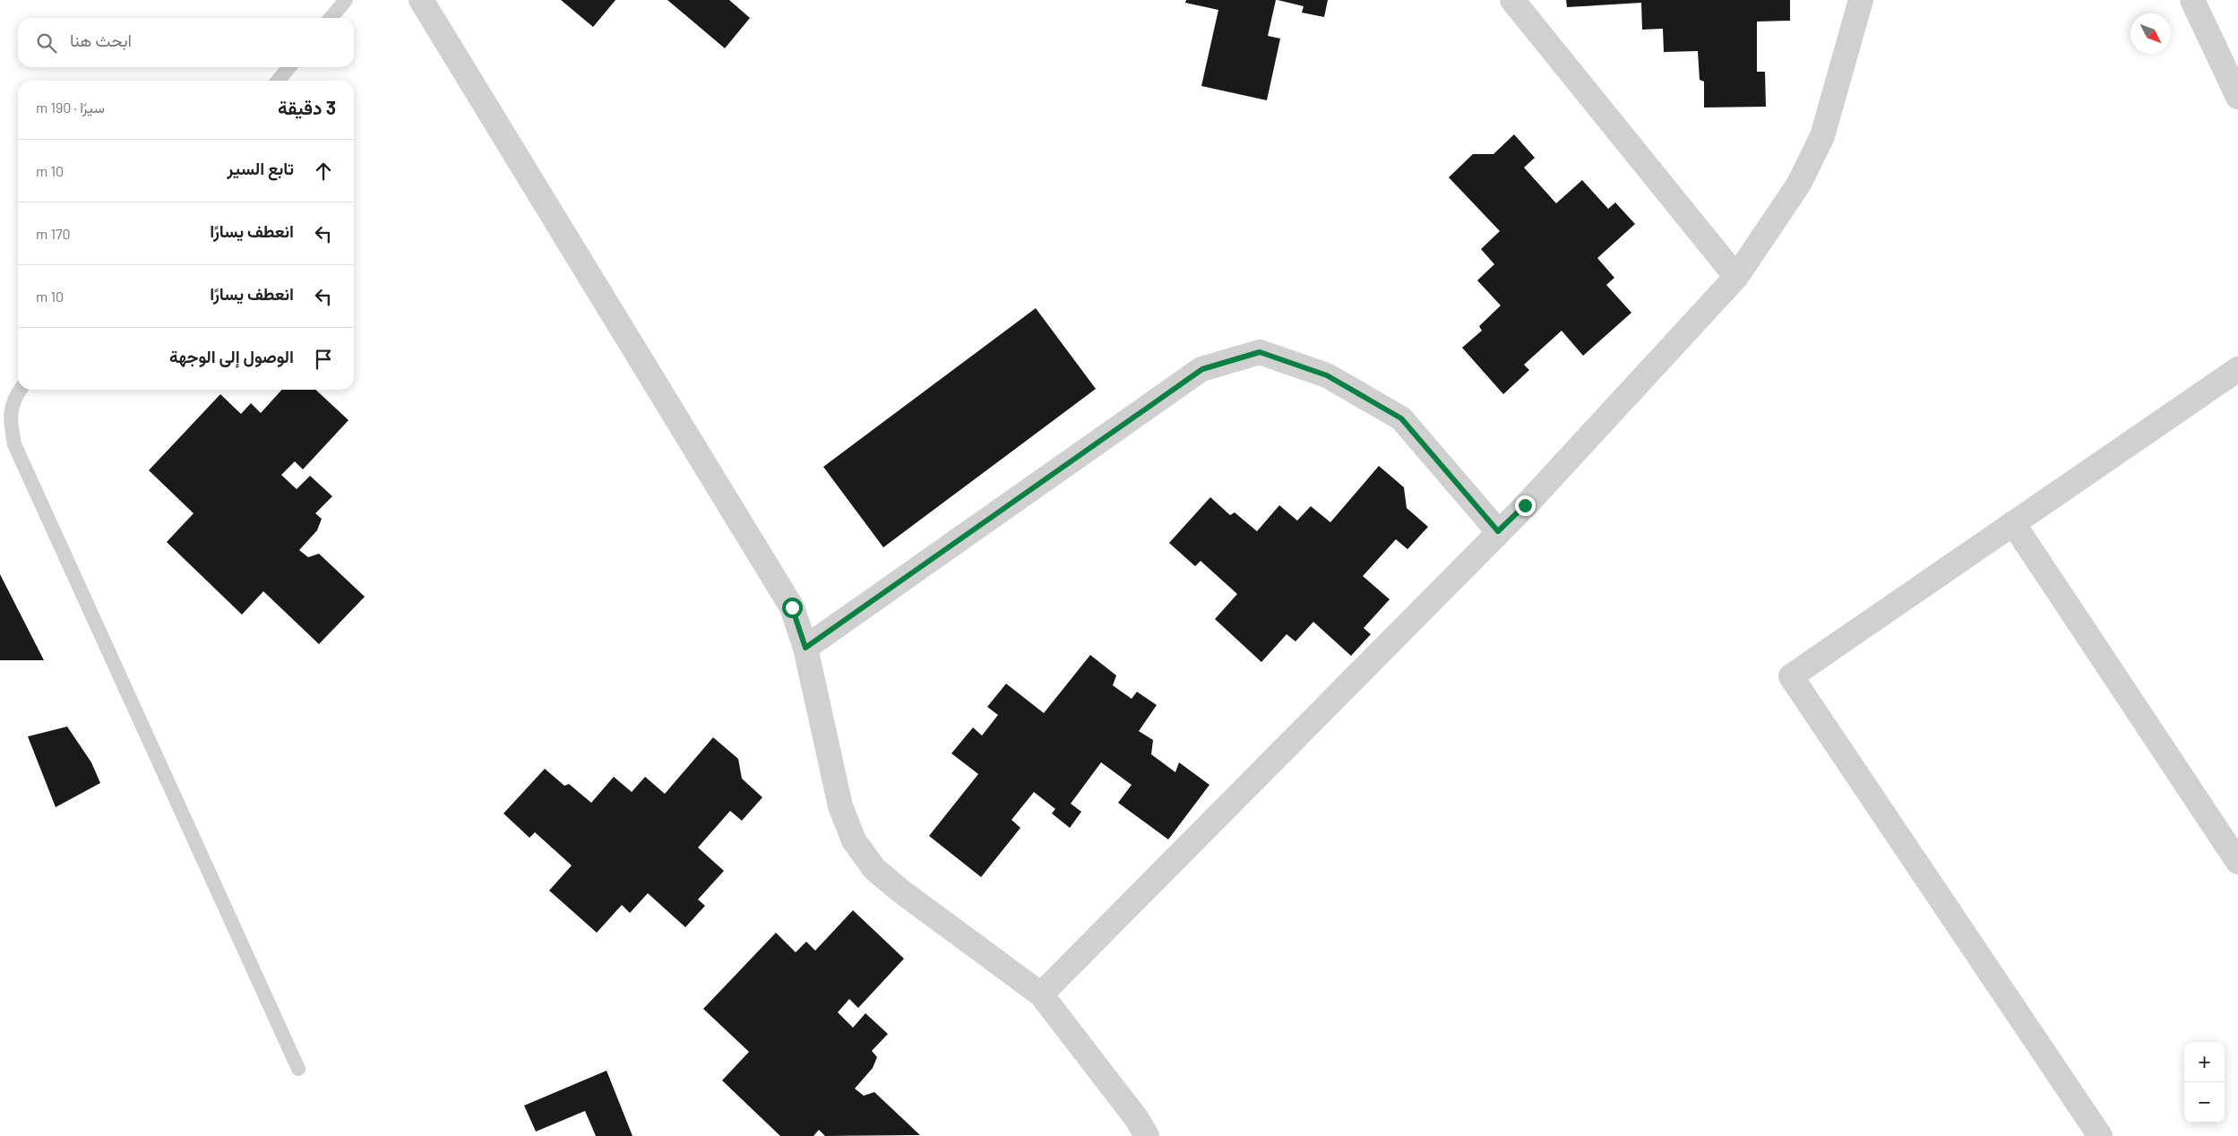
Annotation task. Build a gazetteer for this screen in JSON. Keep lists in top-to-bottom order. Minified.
{"north":"bottom right","page":{"search":"ابحث هنا","heading":["3 دقيقة","سيرًا · 190 m"],"list":[["تابع السير","10 m"],["انعطف يسارًا","170 m"],["انعطف يسارًا","10 m"],"الوصول إلى الوجهة"],"map_buttons":["+","−"]}}
